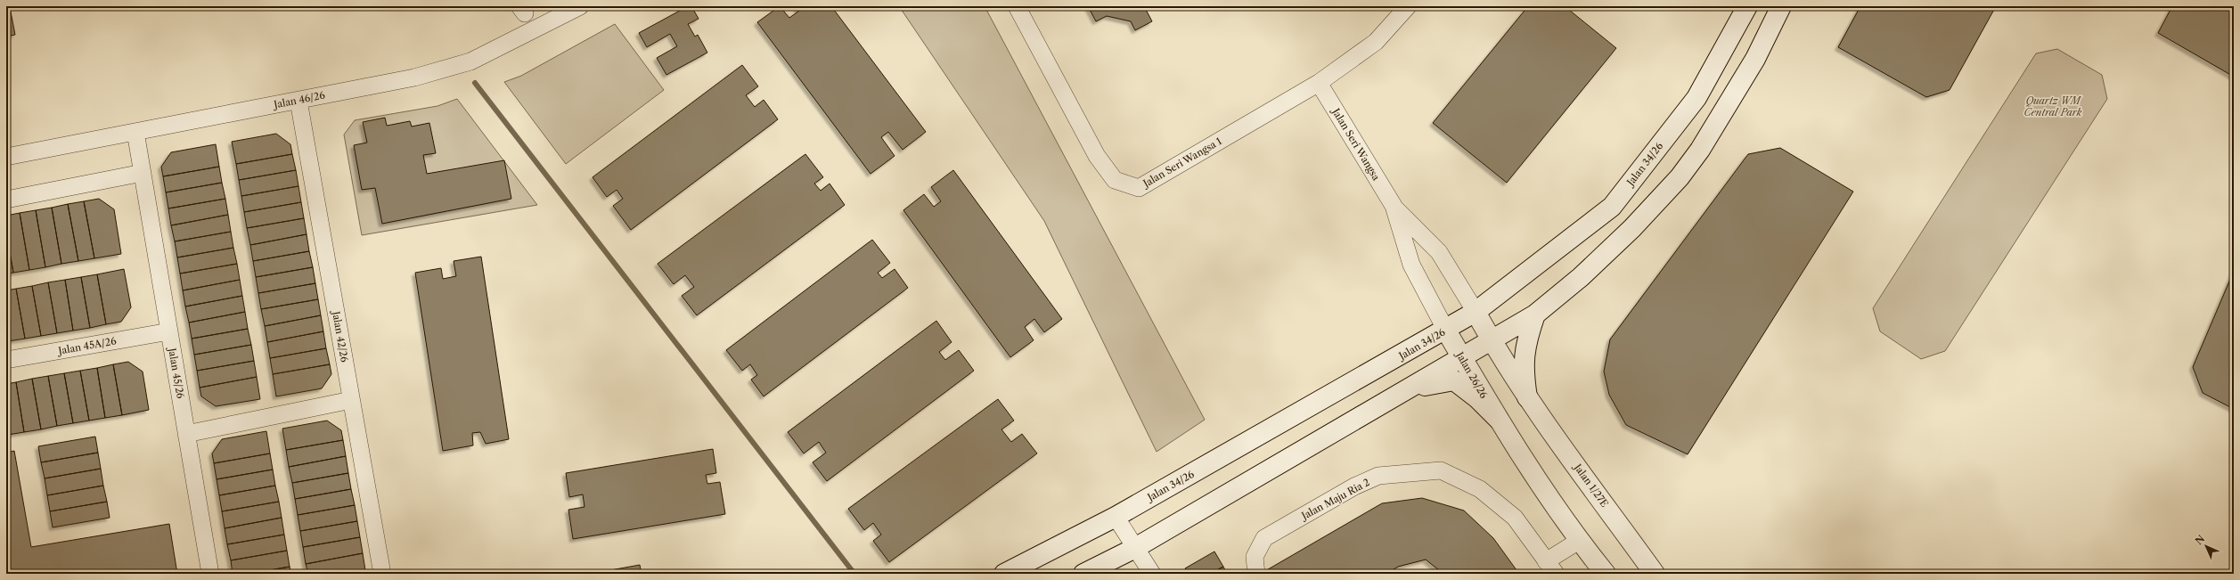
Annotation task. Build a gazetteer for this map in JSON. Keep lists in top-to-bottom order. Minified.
{"streets":{"main road":["Jalan 34/26","Jalan 26/26","Jalan 1/27E"],"street":["Jalan 46/26","Jalan Seri Wangsa","Jalan Seri Wangsa 1","Jalan 42/26","Jalan 45A/26","Jalan 45/26","Jalan Maju Ria 2"]},"crossings":[["Jalan 46/26","Jalan 42/26"],["Jalan 46/26","Jalan 45/26"],["Jalan Seri Wangsa","Jalan Seri Wangsa 1"],["Jalan Seri Wangsa","Jalan 34/26"],["Jalan Seri Wangsa","Jalan 26/26"],["Jalan 34/26","Jalan 26/26"],["Jalan 45A/26","Jalan 45/26"]],"parks":["Quartz WM Central Park"],"north":"top left"}
